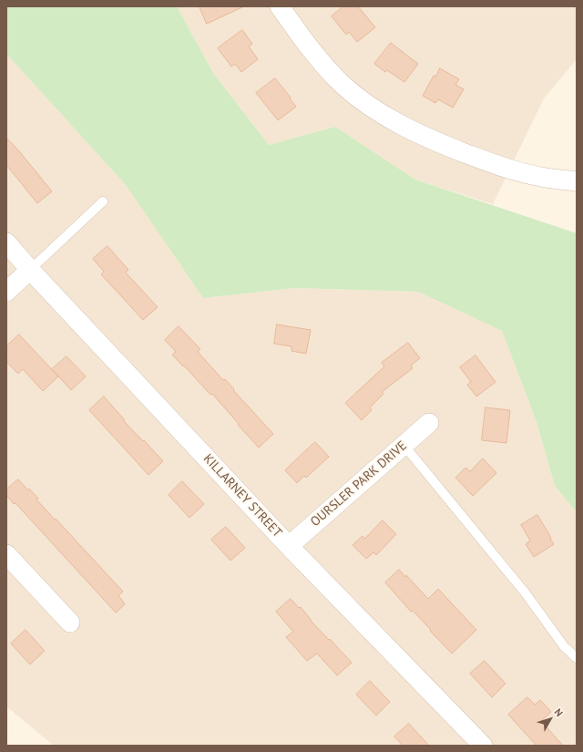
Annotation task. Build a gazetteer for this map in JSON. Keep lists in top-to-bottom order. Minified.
{"streets":{"street":["OURSLER PARK DRIVE","KILLARNEY STREET"]},"crossings":[["OURSLER PARK DRIVE","KILLARNEY STREET"]],"north":"top right"}
